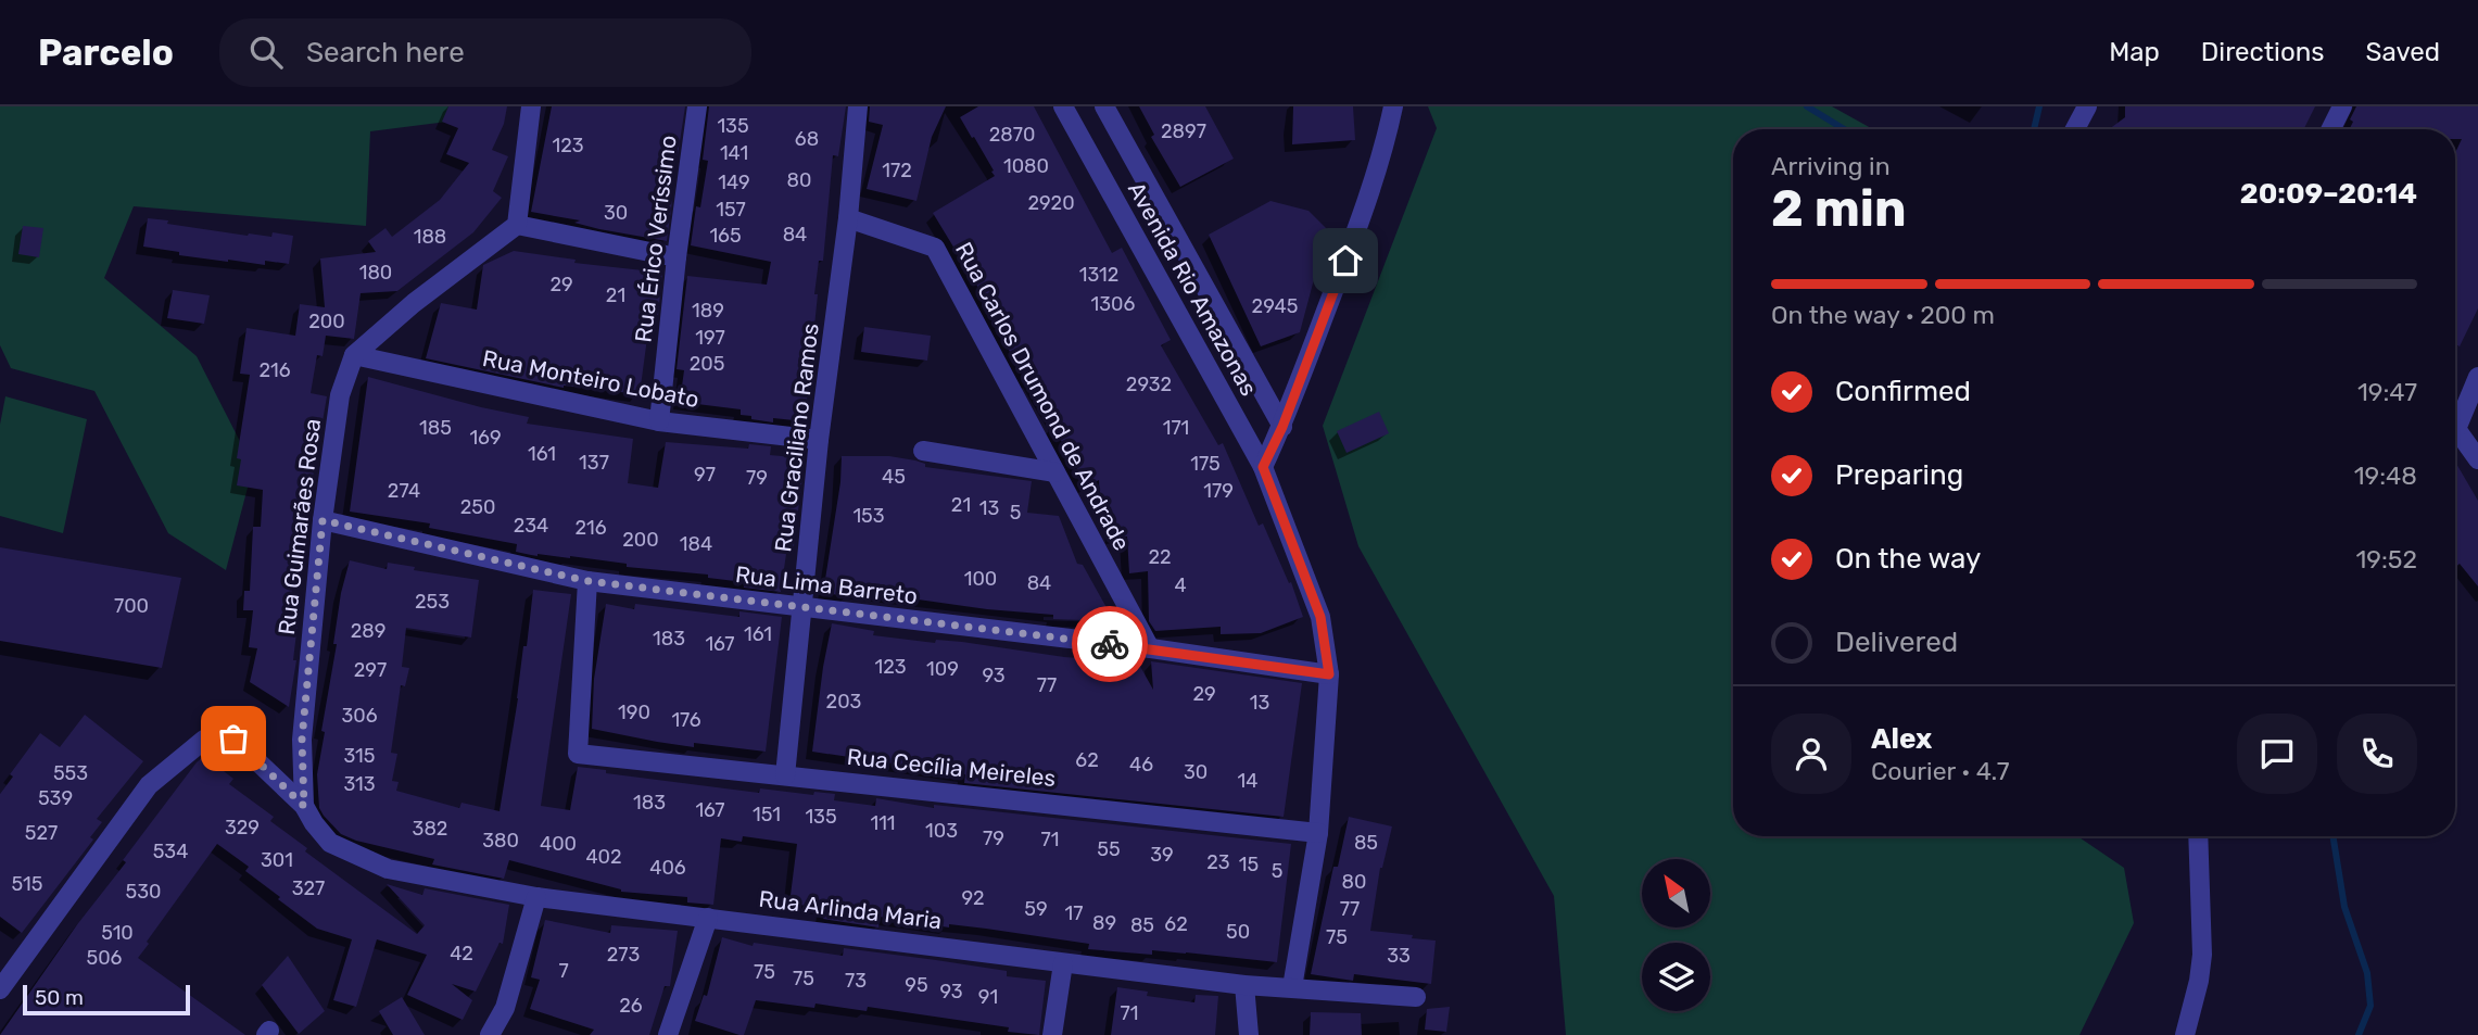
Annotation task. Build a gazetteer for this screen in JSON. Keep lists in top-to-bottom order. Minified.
{"streets":{"street":["Rua Érico Veríssimo","Avenida Rio Amazonas","Rua Monteiro Lobato","Rua Carlos Drumond de Andrade","Rua Graciliano Ramos","Rua Guimarães Rosa","Rua Lima Barreto","Rua Cecília Meireles","Rua Arlinda Maria"]},"crossings":[["Rua Érico Veríssimo","Rua Monteiro Lobato"],["Avenida Rio Amazonas","Rua Lima Barreto"],["Avenida Rio Amazonas","Rua Cecília Meireles"],["Avenida Rio Amazonas","Rua Arlinda Maria"],["Rua Monteiro Lobato","Rua Graciliano Ramos"],["Rua Monteiro Lobato","Rua Guimarães Rosa"],["Rua Carlos Drumond de Andrade","Rua Graciliano Ramos"],["Rua Carlos Drumond de Andrade","Rua Lima Barreto"],["Rua Graciliano Ramos","Rua Lima Barreto"],["Rua Graciliano Ramos","Rua Cecília Meireles"],["Rua Guimarães Rosa","Rua Lima Barreto"],["Rua Guimarães Rosa","Rua Arlinda Maria"],["Rua Lima Barreto","Rua Cecília Meireles"]],"house_numbers":["135","2897","2870","68","123","141","1080","172","80","149","2920","157","30","84","165","188","180","1312","29","21","1306","2945","189","200","197","205","216","2932","185","171","169","161","137","175","97","45","79","274","179","21","250","13","5","153","234","216","200","184","22","100","84","4","253","700","289","161","183","167","123","109","297","93","77","29","203","13","190","306","176","315","62","46","30","553","14","313","539","183","167","151","135","111","329","382","103","527","79","71","380","85","400","55","534","39","402","301","23","15","406","5","80","515","327","530","92","59","77","17","89","62","85","50","510","75","42","273","33","506","7","75","75","73","95","93","91","26","71"],"scale_bar":"50 m","north":"top left","page":{"header":"Parcelo","search":"Search here","nav":["Map","Directions","Saved"],"heading":["2 min","Arriving in","20:09–20:14"],"panel":["Alex","Courier · 4.7"],"bar":"On the way · 200 m","list":[["Confirmed","19:47"],["Preparing","19:48"],["On the way","19:52"],"Delivered"],"scale":"50 m"}}
